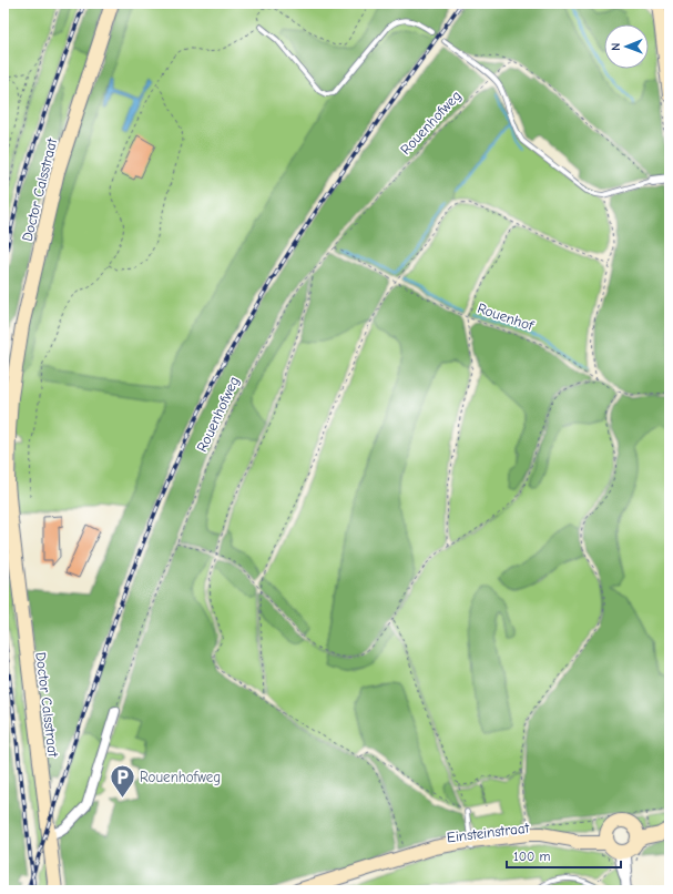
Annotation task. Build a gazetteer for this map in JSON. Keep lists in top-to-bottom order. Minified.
{"streets":{"street":["Doctor Calsstraat","Einsteinstraat"],"path":["Rouenhofweg","Rouenhof"]},"crossings":[["Rouenhofweg","Rouenhof"]],"places":{"parking":["Rouenhofweg"]},"scale_bar":"100 m","north":"left"}
